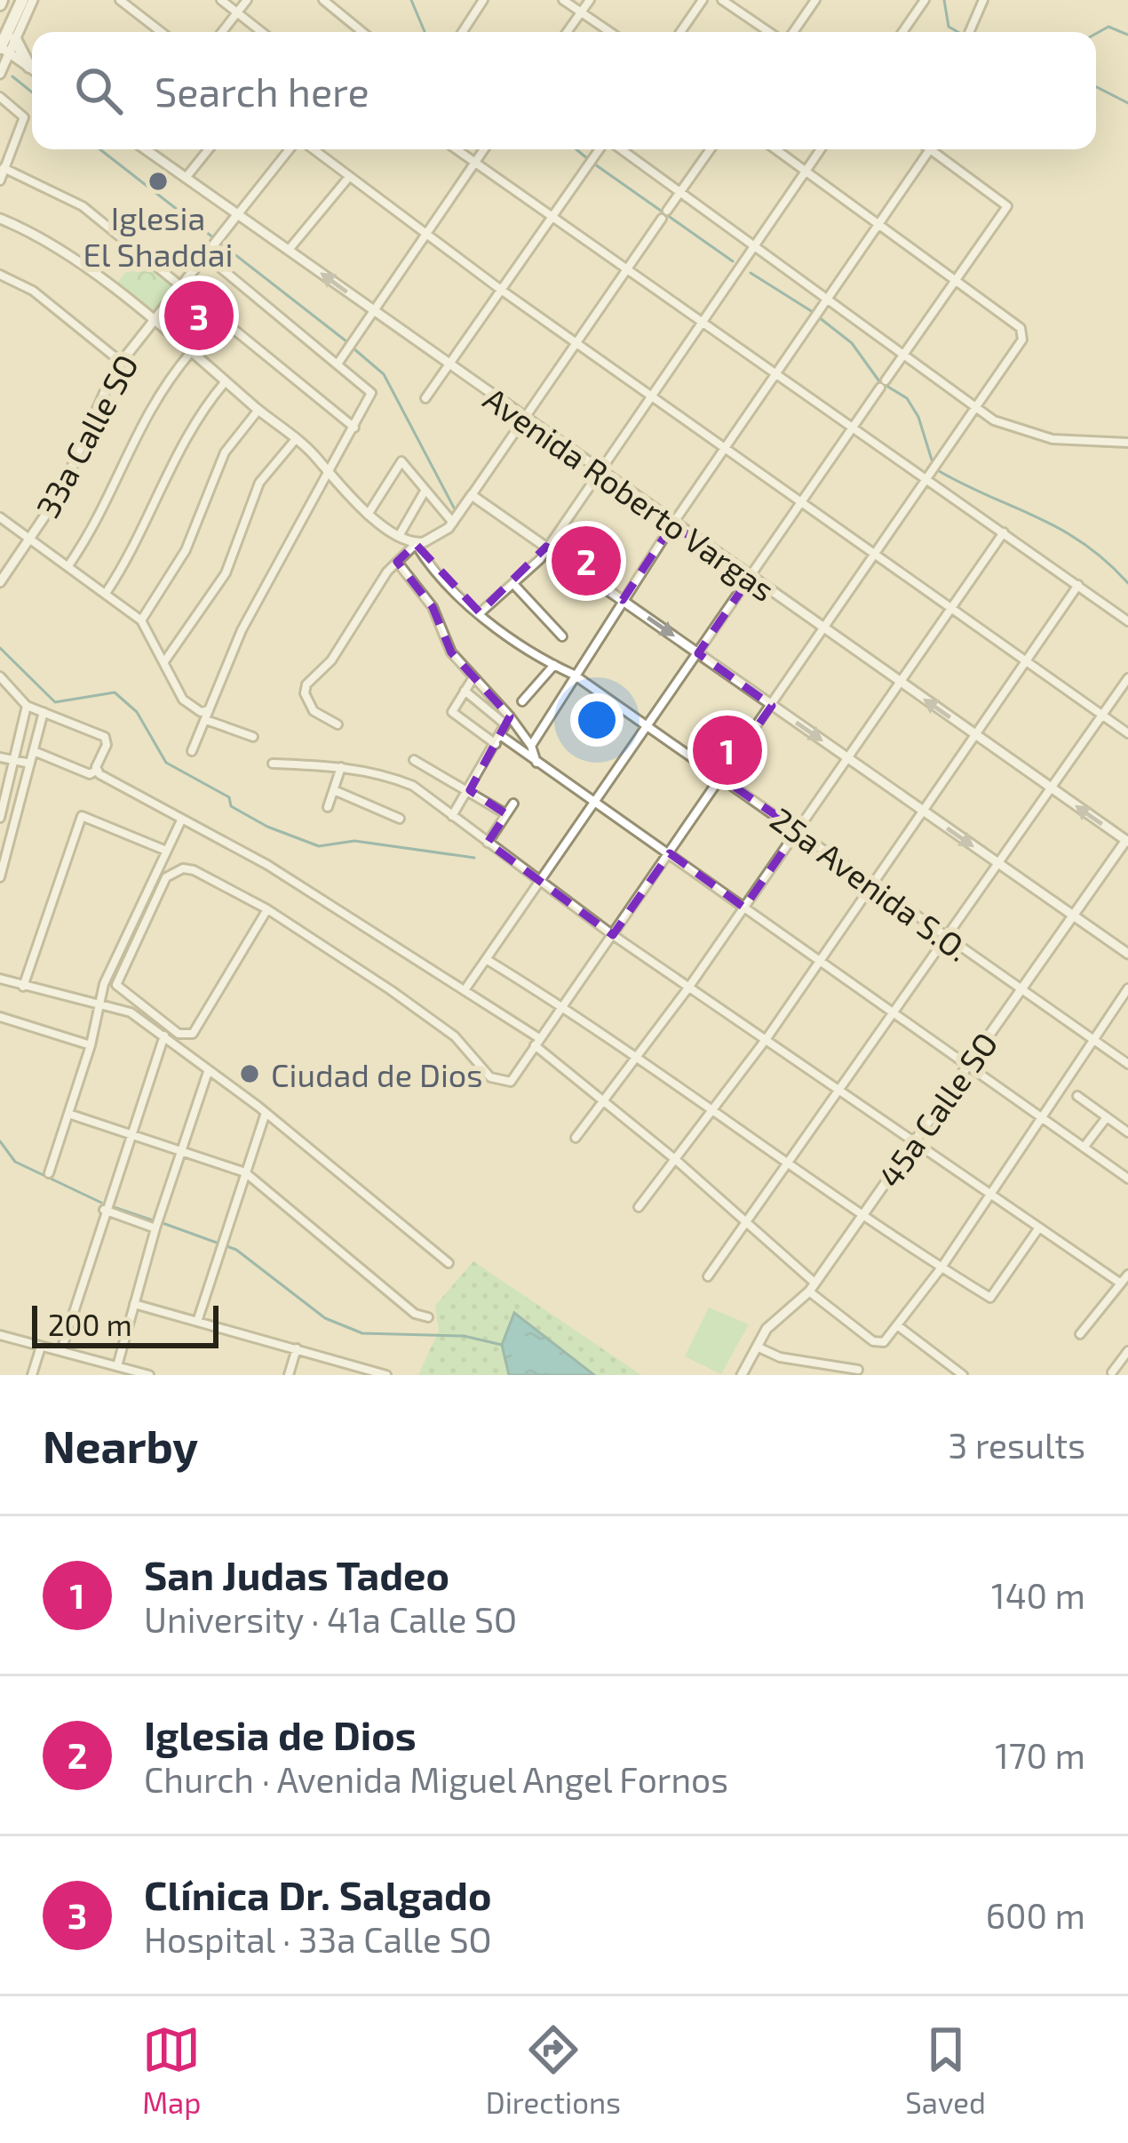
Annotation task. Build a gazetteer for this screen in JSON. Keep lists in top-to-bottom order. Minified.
{"streets":{"street":["33a Calle SO","Avenida Roberto Vargas","25a Avenida S.O.","45a Calle SO"]},"crossings":[["33a Calle SO","Avenida Roberto Vargas"],["33a Calle SO","25a Avenida S.O."],["Avenida Roberto Vargas","45a Calle SO"],["25a Avenida S.O.","45a Calle SO"]],"places":["Iglesia El Shaddai","Ciudad de Dios"],"scale_bar":"200 m","page":{"search":"Search here","pins":["3","2","1"],"scale":"200 m","heading":["Nearby","3 results"],"list":[{"mark":"1","name":"San Judas Tadeo","note":"University · 41a Calle SO","value":"140 m"},{"mark":"2","name":"Iglesia de Dios","note":"Church · Avenida Miguel Angel Fornos","value":"170 m"},{"mark":"3","name":"Clínica Dr. Salgado","note":"Hospital · 33a Calle SO","value":"600 m"}],"nav":["Map","Directions","Saved"]}}
